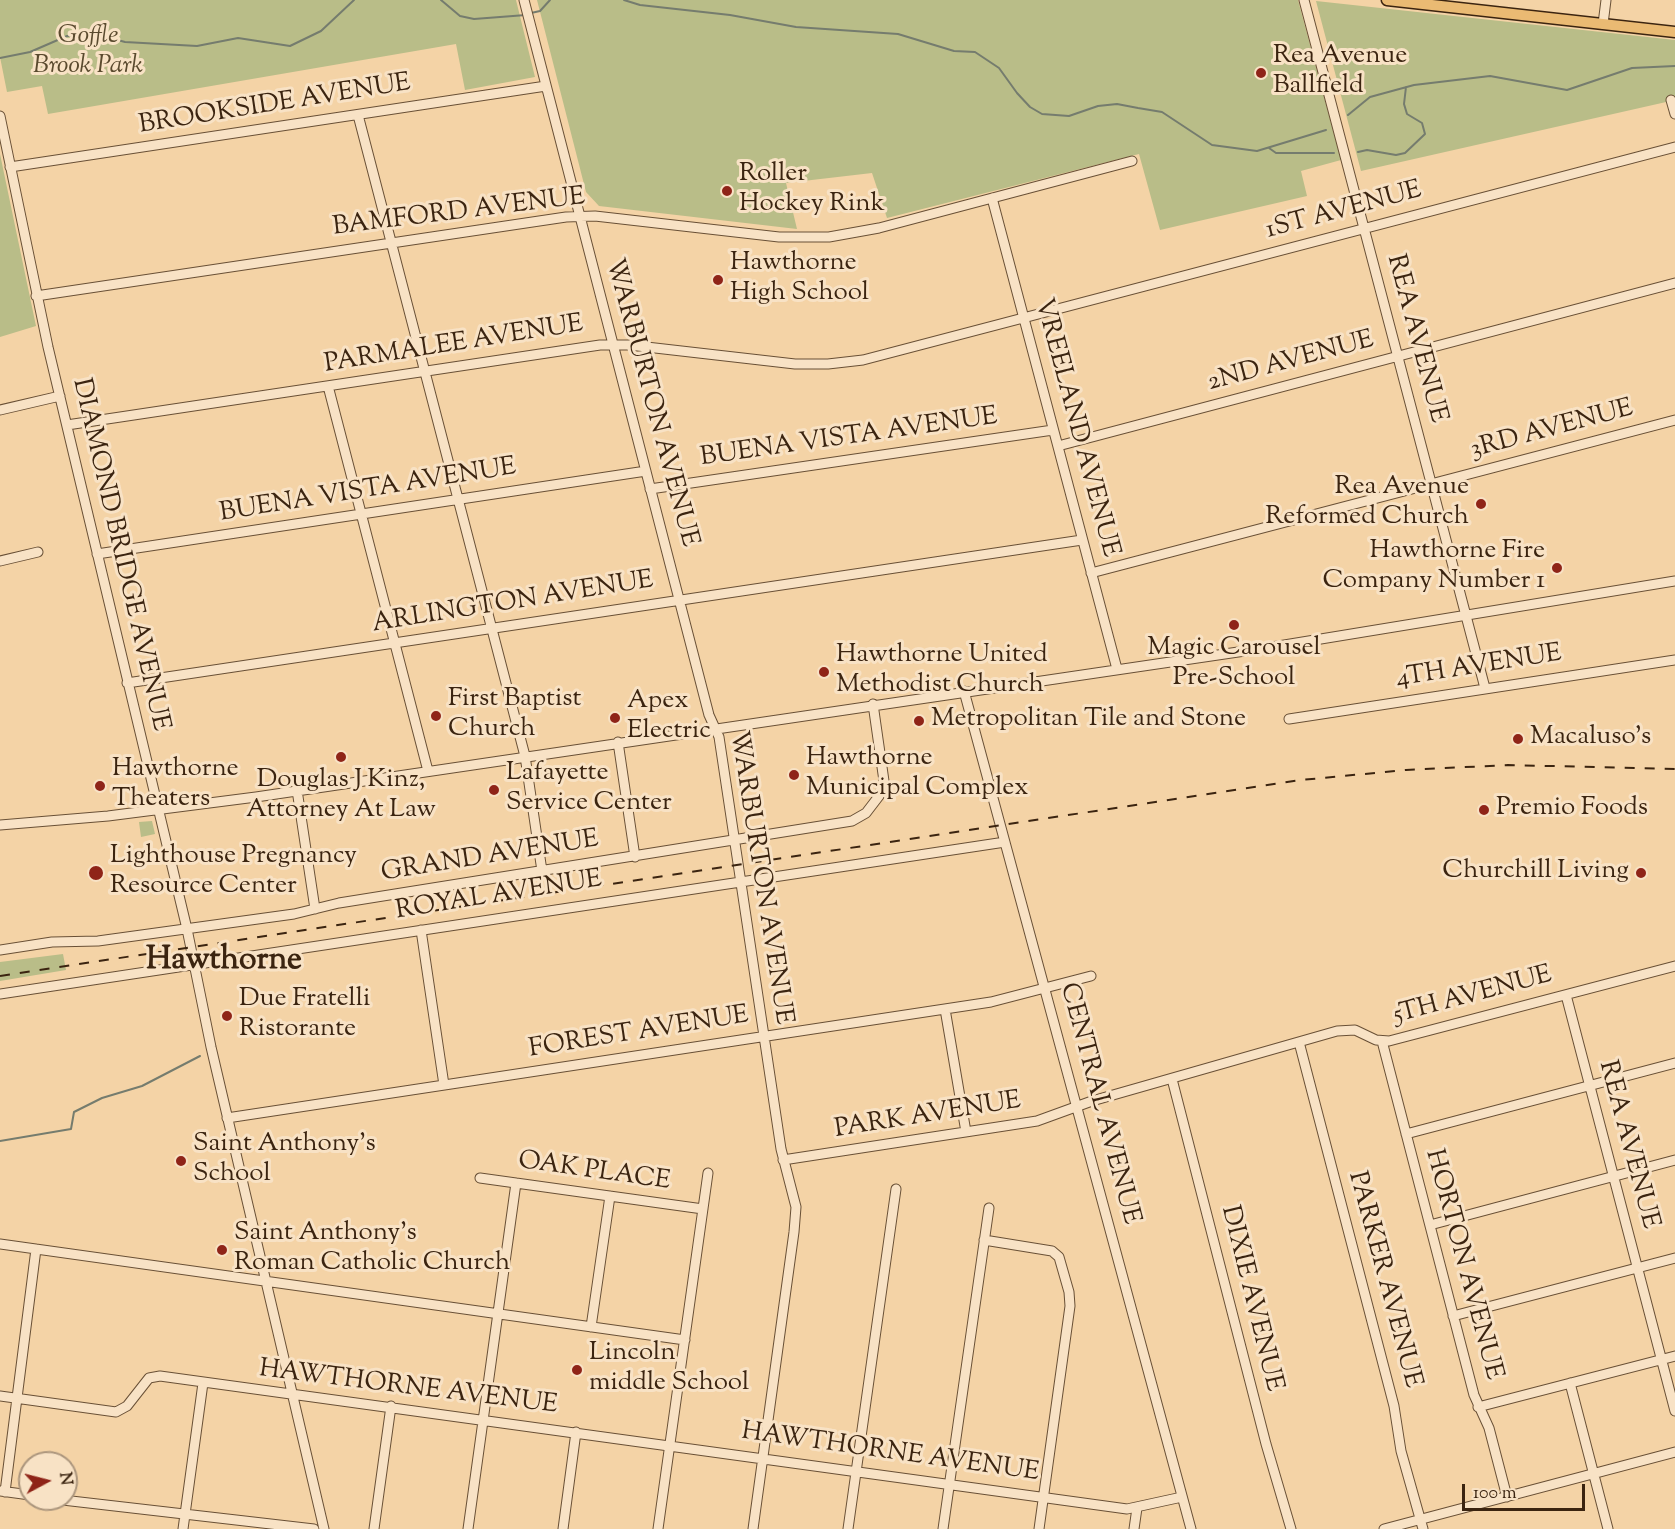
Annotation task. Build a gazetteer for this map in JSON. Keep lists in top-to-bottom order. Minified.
{"streets":{"street":["BROOKSIDE AVENUE","1ST AVENUE","BAMFORD AVENUE","REA AVENUE","PARMALEE AVENUE","2ND AVENUE","WARBURTON AVENUE","VREELAND AVENUE","3RD AVENUE","BUENA VISTA AVENUE","DIAMOND BRIDGE AVENUE","ARLINGTON AVENUE","4TH AVENUE","GRAND AVENUE","ROYAL AVENUE","5TH AVENUE","FOREST AVENUE","CENTRAL AVENUE","PARK AVENUE","OAK PLACE","HORTON AVENUE","PARKER AVENUE","DIXIE AVENUE","HAWTHORNE AVENUE"]},"crossings":[["BROOKSIDE AVENUE","WARBURTON AVENUE"],["BROOKSIDE AVENUE","DIAMOND BRIDGE AVENUE"],["1ST AVENUE","REA AVENUE"],["1ST AVENUE","PARMALEE AVENUE"],["1ST AVENUE","VREELAND AVENUE"],["BAMFORD AVENUE","WARBURTON AVENUE"],["BAMFORD AVENUE","VREELAND AVENUE"],["BAMFORD AVENUE","DIAMOND BRIDGE AVENUE"],["REA AVENUE","2ND AVENUE"],["REA AVENUE","3RD AVENUE"],["REA AVENUE","4TH AVENUE"],["REA AVENUE","5TH AVENUE"],["PARMALEE AVENUE","WARBURTON AVENUE"],["PARMALEE AVENUE","VREELAND AVENUE"],["PARMALEE AVENUE","DIAMOND BRIDGE AVENUE"],["2ND AVENUE","VREELAND AVENUE"],["WARBURTON AVENUE","BUENA VISTA AVENUE"],["WARBURTON AVENUE","ARLINGTON AVENUE"],["WARBURTON AVENUE","GRAND AVENUE"],["WARBURTON AVENUE","ROYAL AVENUE"],["WARBURTON AVENUE","FOREST AVENUE"],["WARBURTON AVENUE","PARK AVENUE"],["WARBURTON AVENUE","HAWTHORNE AVENUE"],["VREELAND AVENUE","3RD AVENUE"],["VREELAND AVENUE","BUENA VISTA AVENUE"],["VREELAND AVENUE","ARLINGTON AVENUE"],["BUENA VISTA AVENUE","DIAMOND BRIDGE AVENUE"],["DIAMOND BRIDGE AVENUE","ARLINGTON AVENUE"],["DIAMOND BRIDGE AVENUE","GRAND AVENUE"],["DIAMOND BRIDGE AVENUE","ROYAL AVENUE"],["DIAMOND BRIDGE AVENUE","FOREST AVENUE"],["DIAMOND BRIDGE AVENUE","HAWTHORNE AVENUE"],["ROYAL AVENUE","CENTRAL AVENUE"],["5TH AVENUE","CENTRAL AVENUE"],["5TH AVENUE","PARK AVENUE"],["5TH AVENUE","HORTON AVENUE"],["5TH AVENUE","PARKER AVENUE"],["5TH AVENUE","DIXIE AVENUE"],["FOREST AVENUE","CENTRAL AVENUE"],["CENTRAL AVENUE","PARK AVENUE"],["CENTRAL AVENUE","HAWTHORNE AVENUE"]],"districts":["Hawthorne"],"parks":["Goffle Brook Park"],"places":["Rea Avenue Ballfield","Roller Hockey Rink","Hawthorne High School","Rea Avenue Reformed Church","Hawthorne Fire Company Number 1","Magic Carousel Pre-School","Hawthorne United Methodist Church","First Baptist Church","Apex Electric","Metropolitan Tile and Stone","Macaluso's","Douglas J Kinz, Attorney At Law","Hawthorne Municipal Complex","Hawthorne Theaters","Lafayette Service Center","Premio Foods","Lighthouse Pregnancy Resource Center","Churchill Living","Due Fratelli Ristorante","Saint Anthony's School","Saint Anthony's Roman Catholic Church","Lincoln middle School"],"scale_bar":"100 m","north":"right"}
